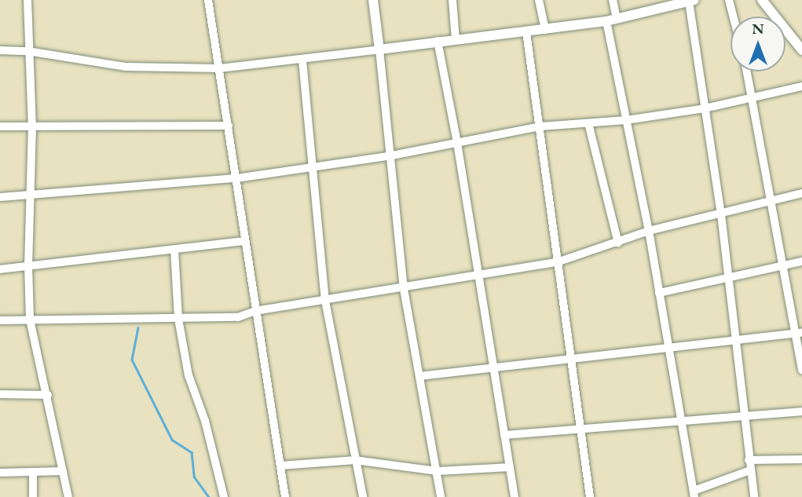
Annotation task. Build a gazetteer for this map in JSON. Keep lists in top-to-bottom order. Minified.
{"north":"top"}
